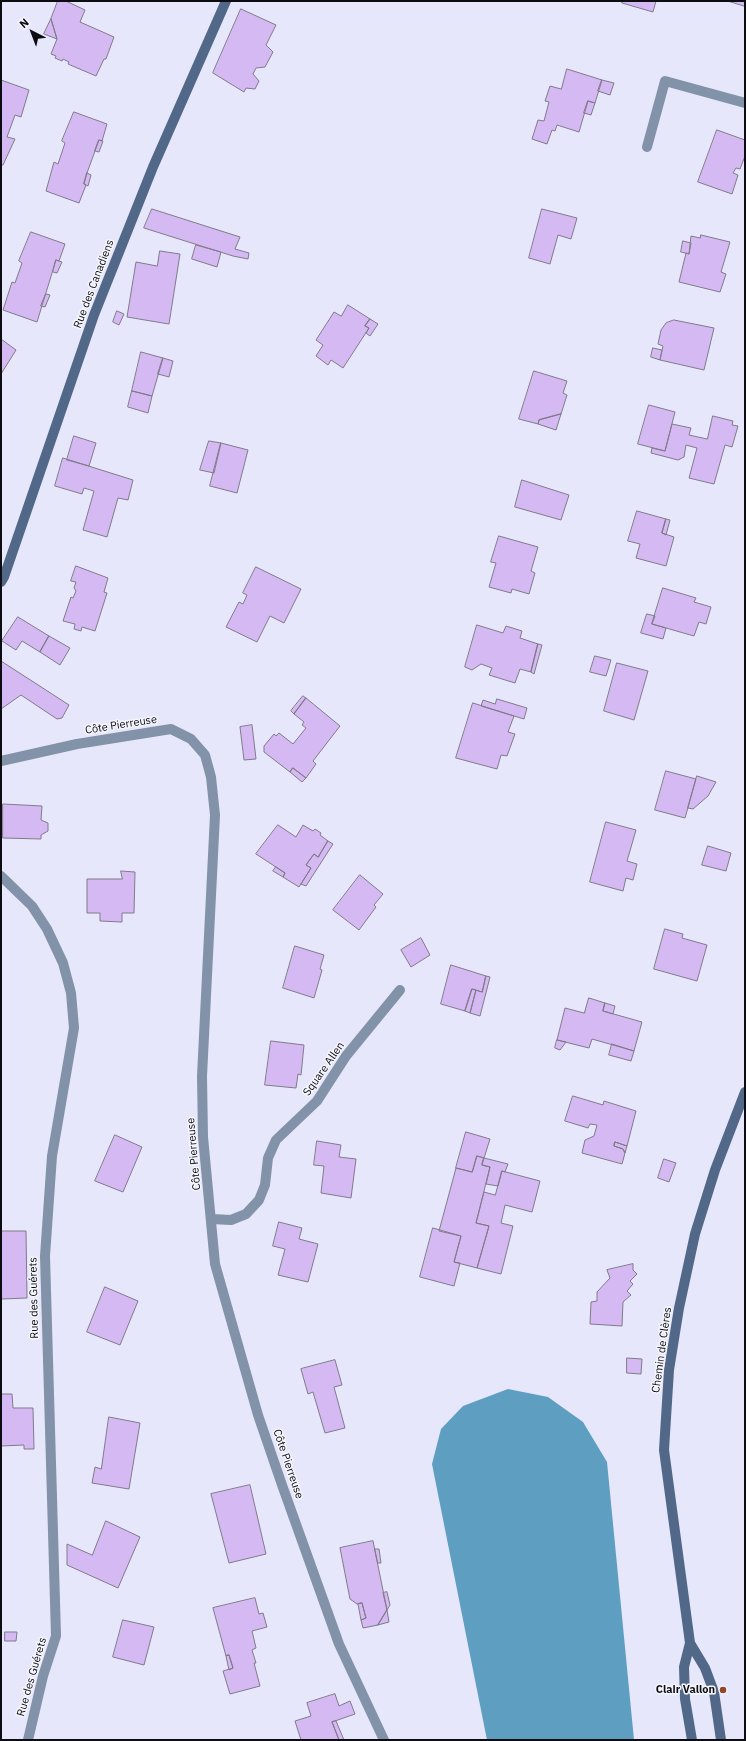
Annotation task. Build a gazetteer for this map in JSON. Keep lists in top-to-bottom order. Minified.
{"streets":{"street":["Rue des Canadiens","Côte Pierreuse","Square Allen","Rue des Guérets","Chemin de Clères"]},"crossings":[["Côte Pierreuse","Square Allen"]],"places":["Clair Vallon"],"north":"top left"}
